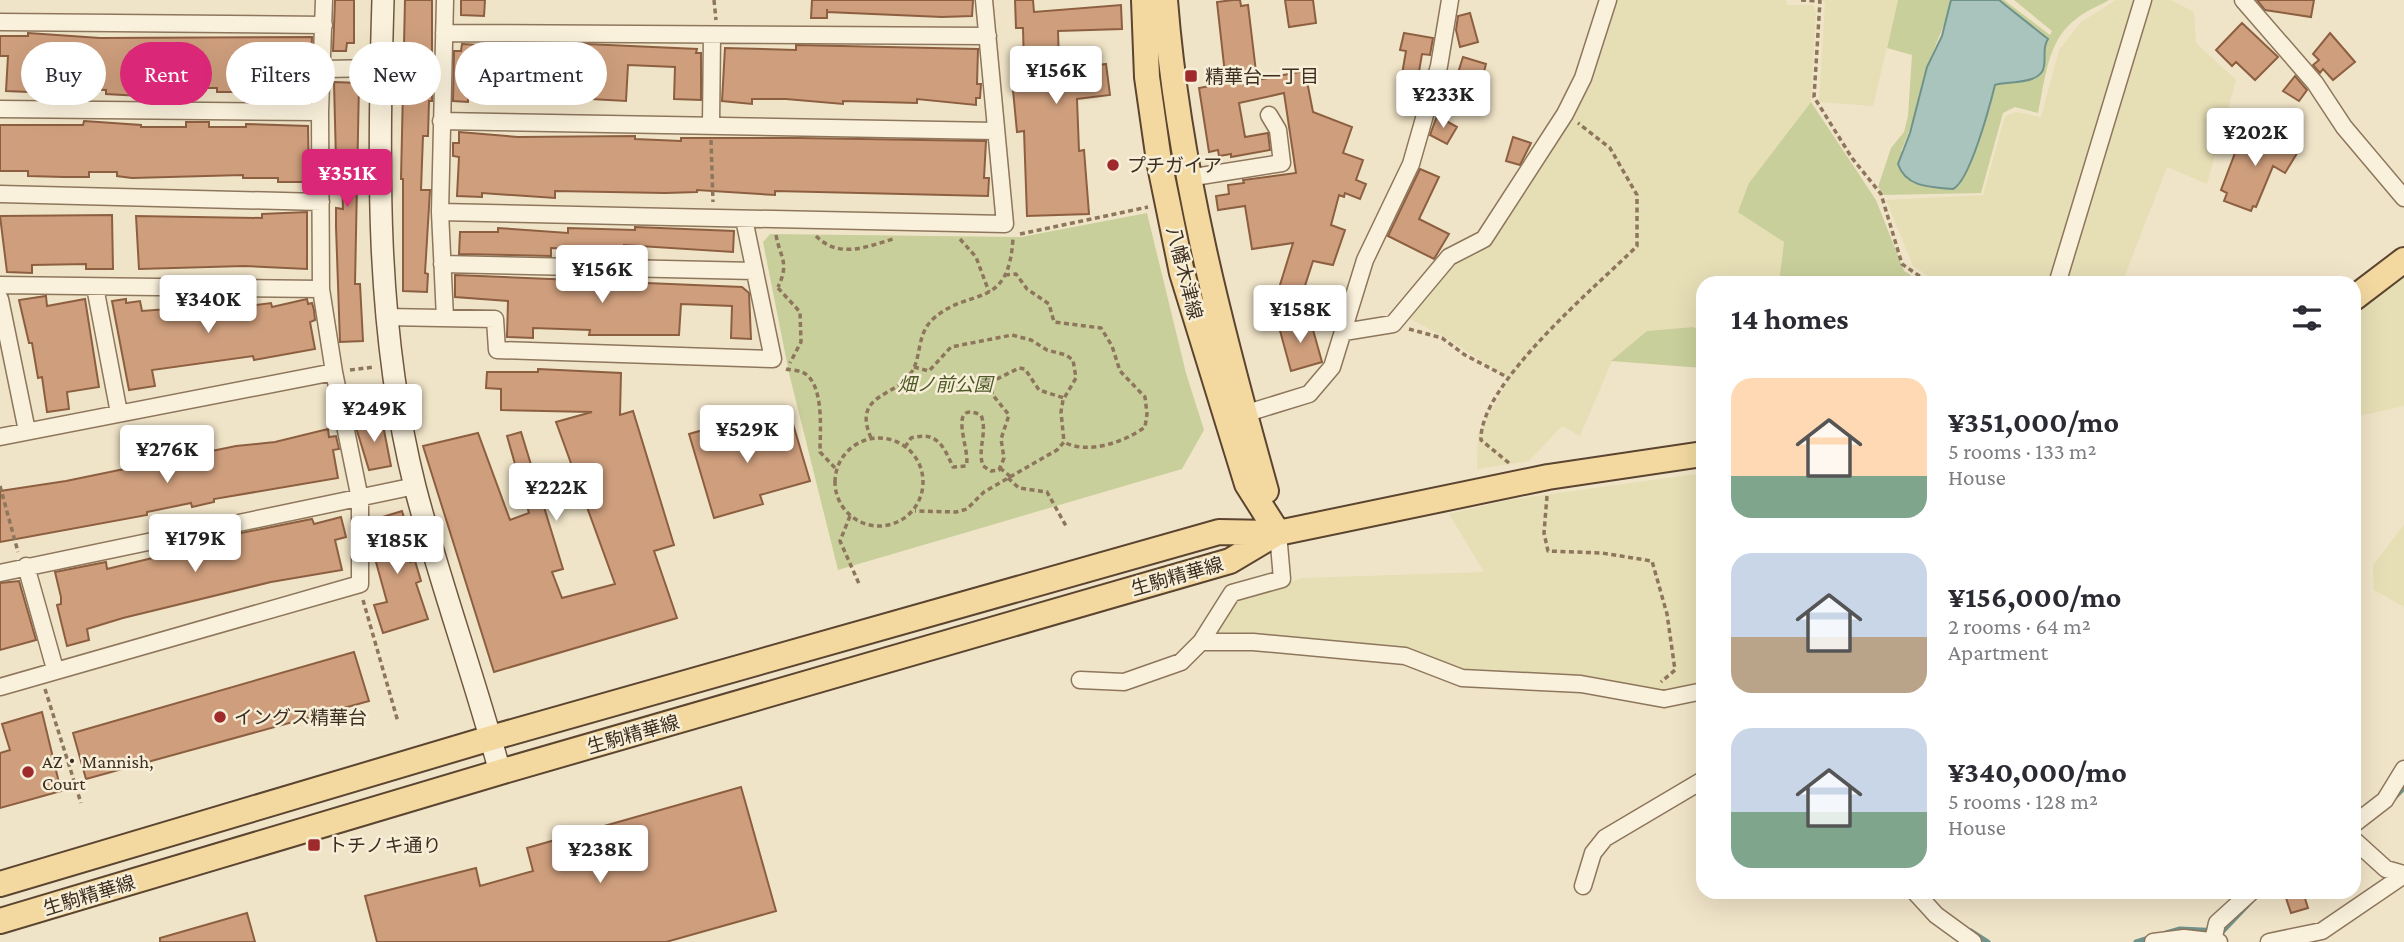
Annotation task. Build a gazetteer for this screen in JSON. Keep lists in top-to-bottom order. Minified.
{"streets":{"main road":["八幡木津線","生駒精華線"]},"crossings":[["八幡木津線","生駒精華線"]],"parks":["畑ノ前公園"],"places":{"transit":["精華台一丁目","トチノキ通り"],"other":["プチガイア","イングス精華台","AZ・Mannish, Court"]},"page":{"chip":["Buy","Rent","Filters","New","Apartment"],"price":["¥156K","¥233K","¥202K","¥351K","¥156K","¥340K","¥158K","¥249K","¥529K","¥276K","¥222K","¥179K","¥185K","¥238K"],"heading":"14 homes","list":[{"name":"¥351,000/mo","note":"5 rooms · 133 m² · House"},{"name":"¥156,000/mo","note":"2 rooms · 64 m² · Apartment"},{"name":"¥340,000/mo","note":"5 rooms · 128 m² · House"}]}}
